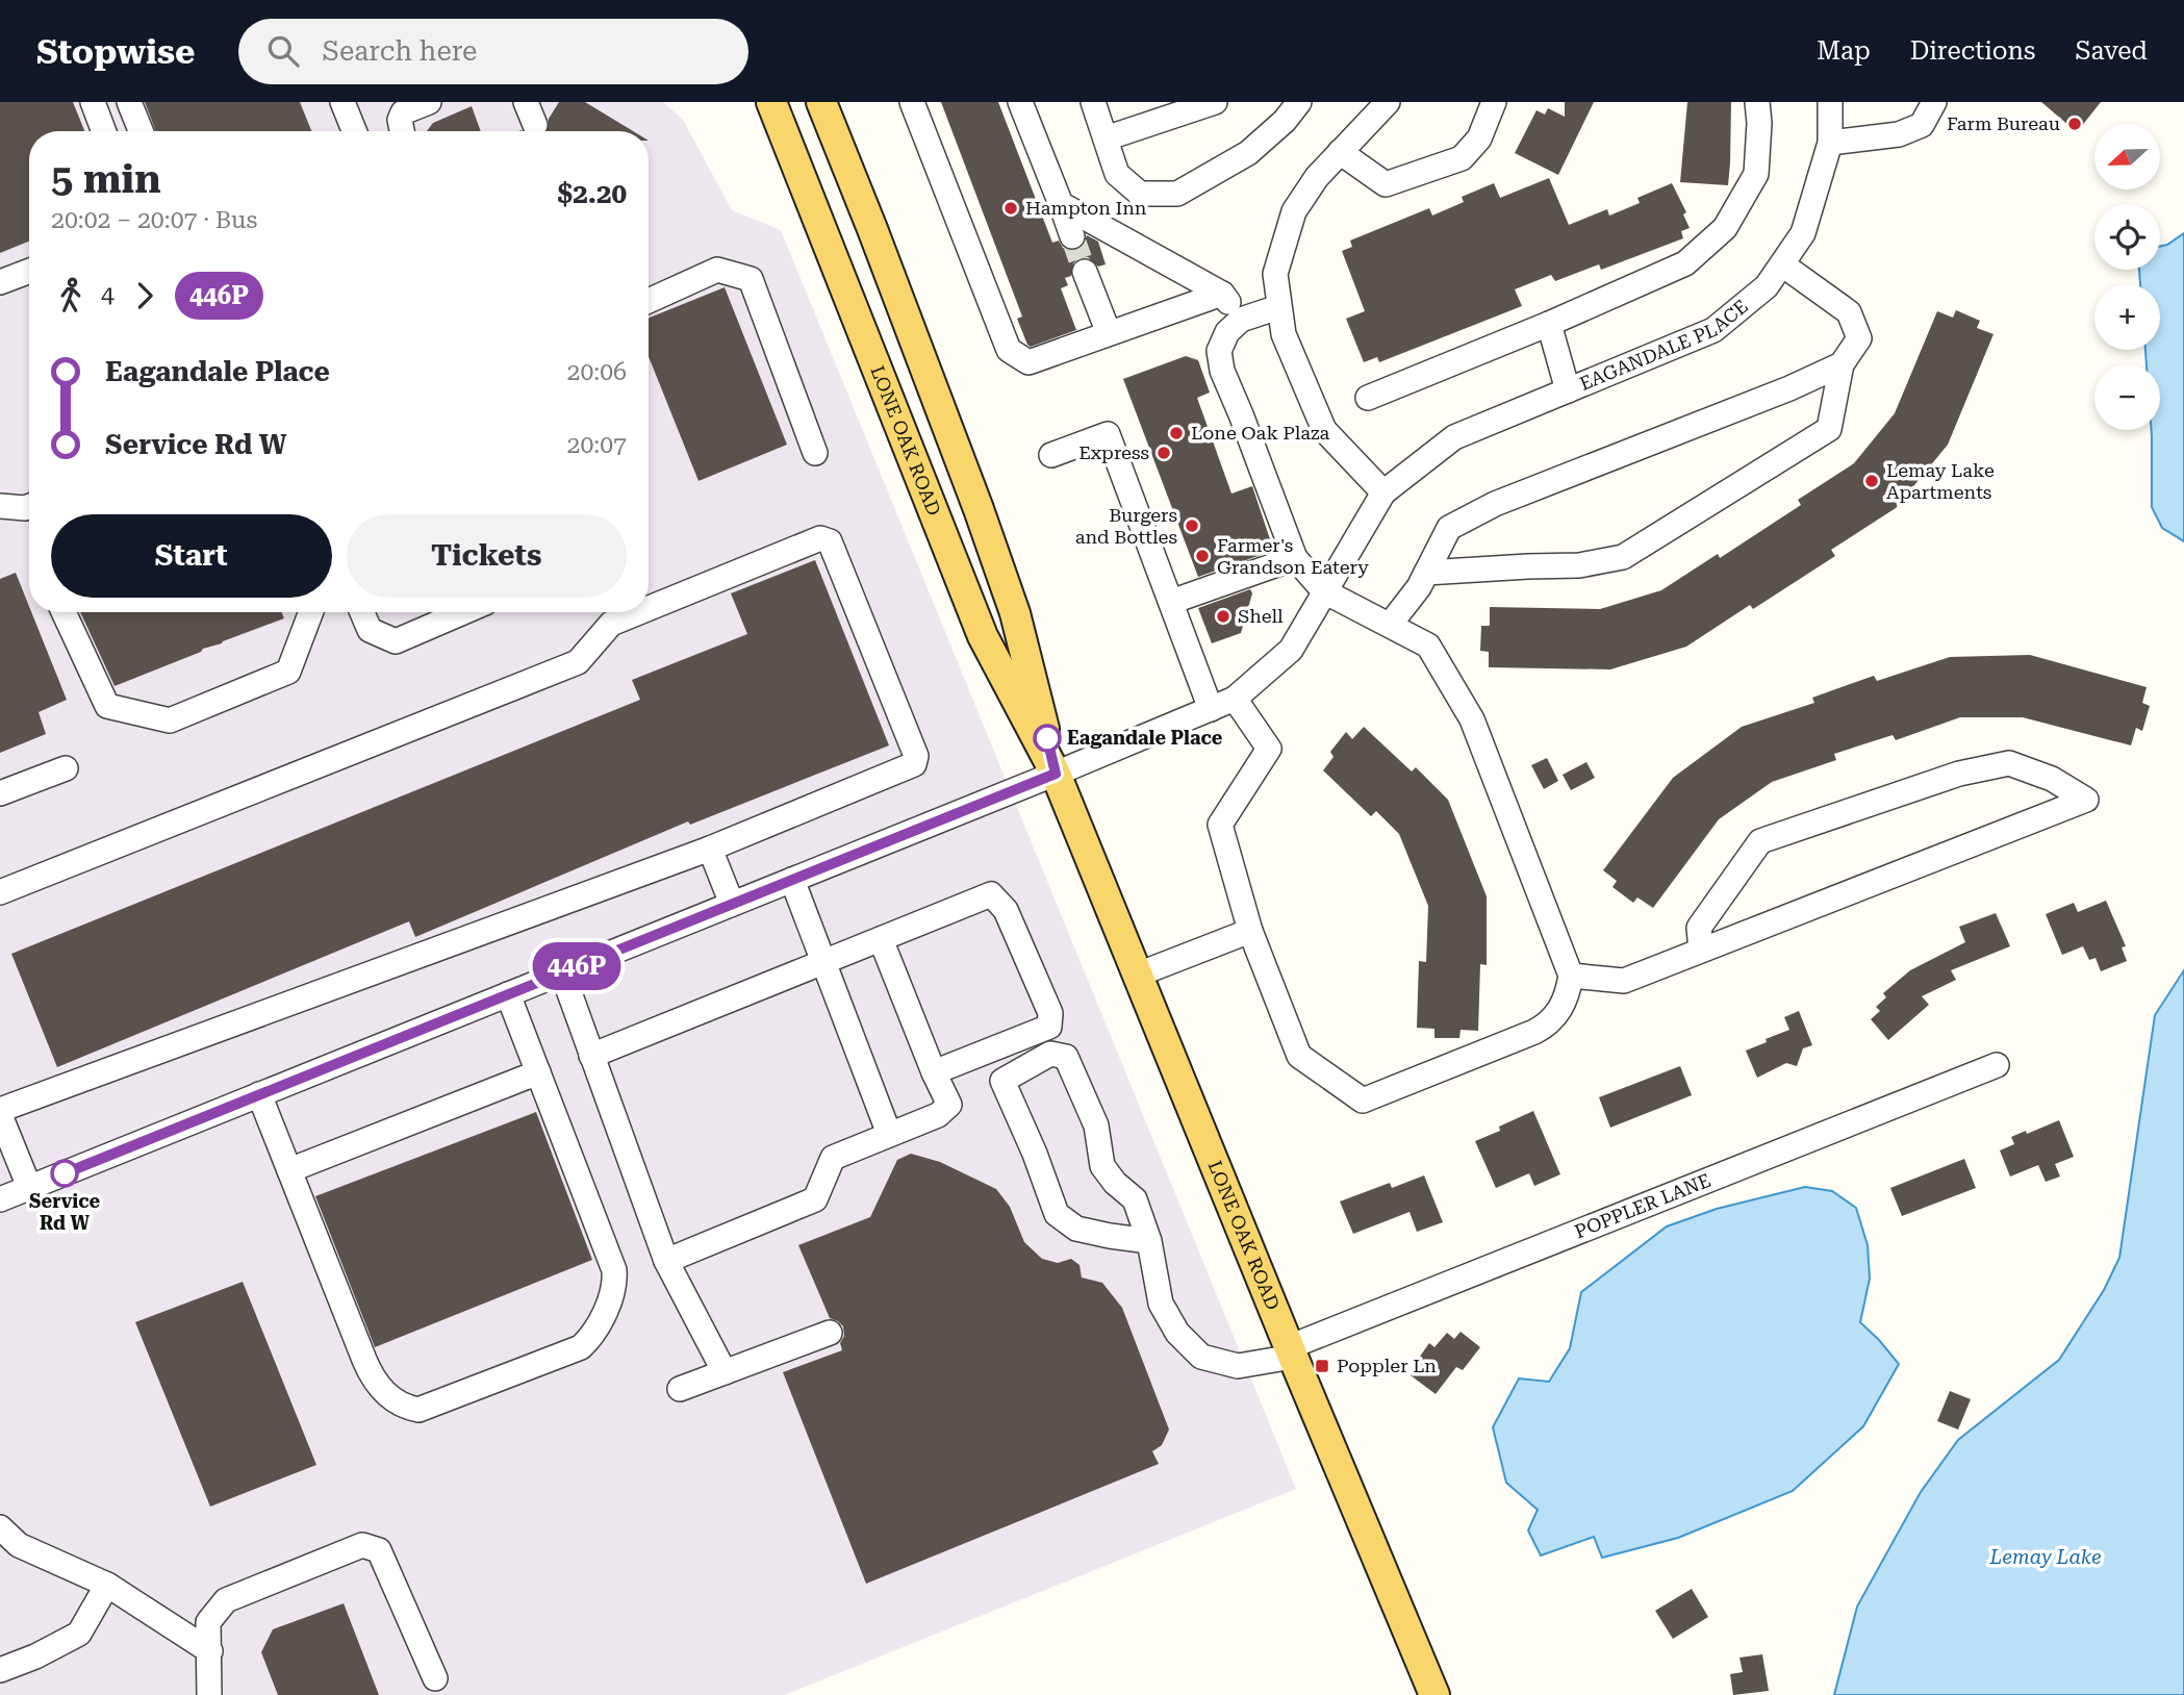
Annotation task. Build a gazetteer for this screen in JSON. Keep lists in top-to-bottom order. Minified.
{"streets":{"main road":["LONE OAK ROAD"],"street":["EAGANDALE PLACE","POPPLER LANE"]},"crossings":[["EAGANDALE PLACE","LONE OAK ROAD"],["LONE OAK ROAD","POPPLER LANE"]],"water":["Lemay Lake"],"places":{"other":["Farm Bureau","Hampton Inn","Lone Oak Plaza","Express","Lemay Lake Apartments","Burgers and Bottles","Farmer's Grandson Eatery","Shell","Eagandale Place","Service Rd W"],"transit":["Poppler Ln"]},"lines":["bus line 446P"],"north":"left","page":{"header":"Stopwise","search":"Search here","nav":["Map","Directions","Saved"],"on_map":"446P","map_buttons":["+","−"],"heading":["5 min","20:02 – 20:07 · Bus","$2.20"],"legs":["4","446P"],"list":[{"name":"Eagandale Place","value":"20:06"},{"name":"Service Rd W","value":"20:07"}],"buttons":["Start","Tickets"]}}
